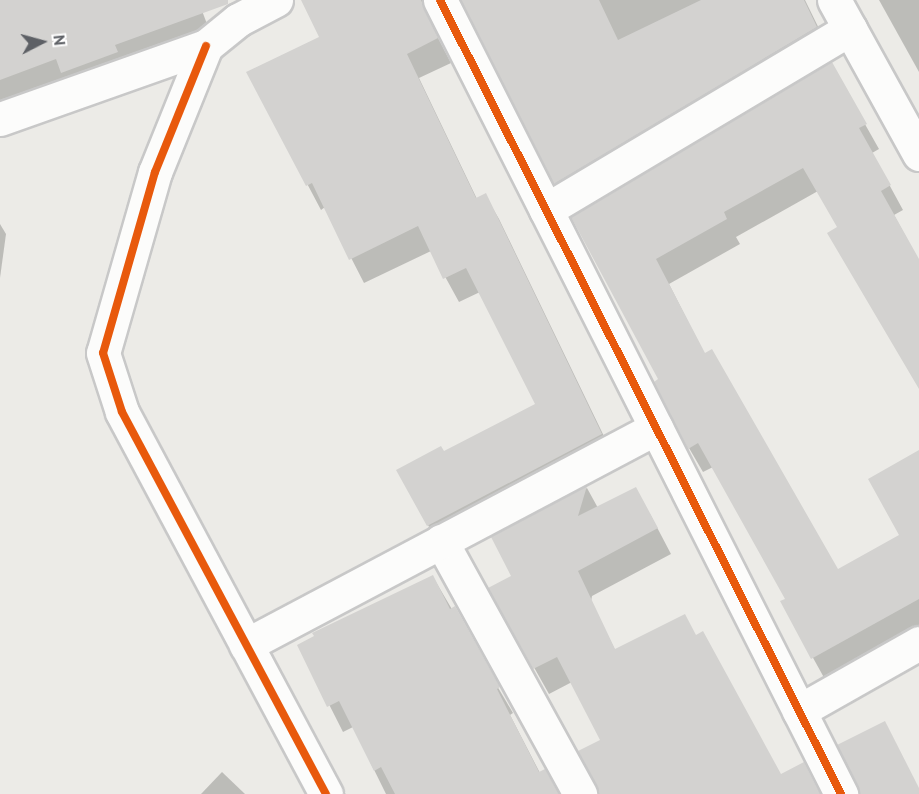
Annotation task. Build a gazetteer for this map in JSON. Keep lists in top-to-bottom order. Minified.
{"north":"right"}
